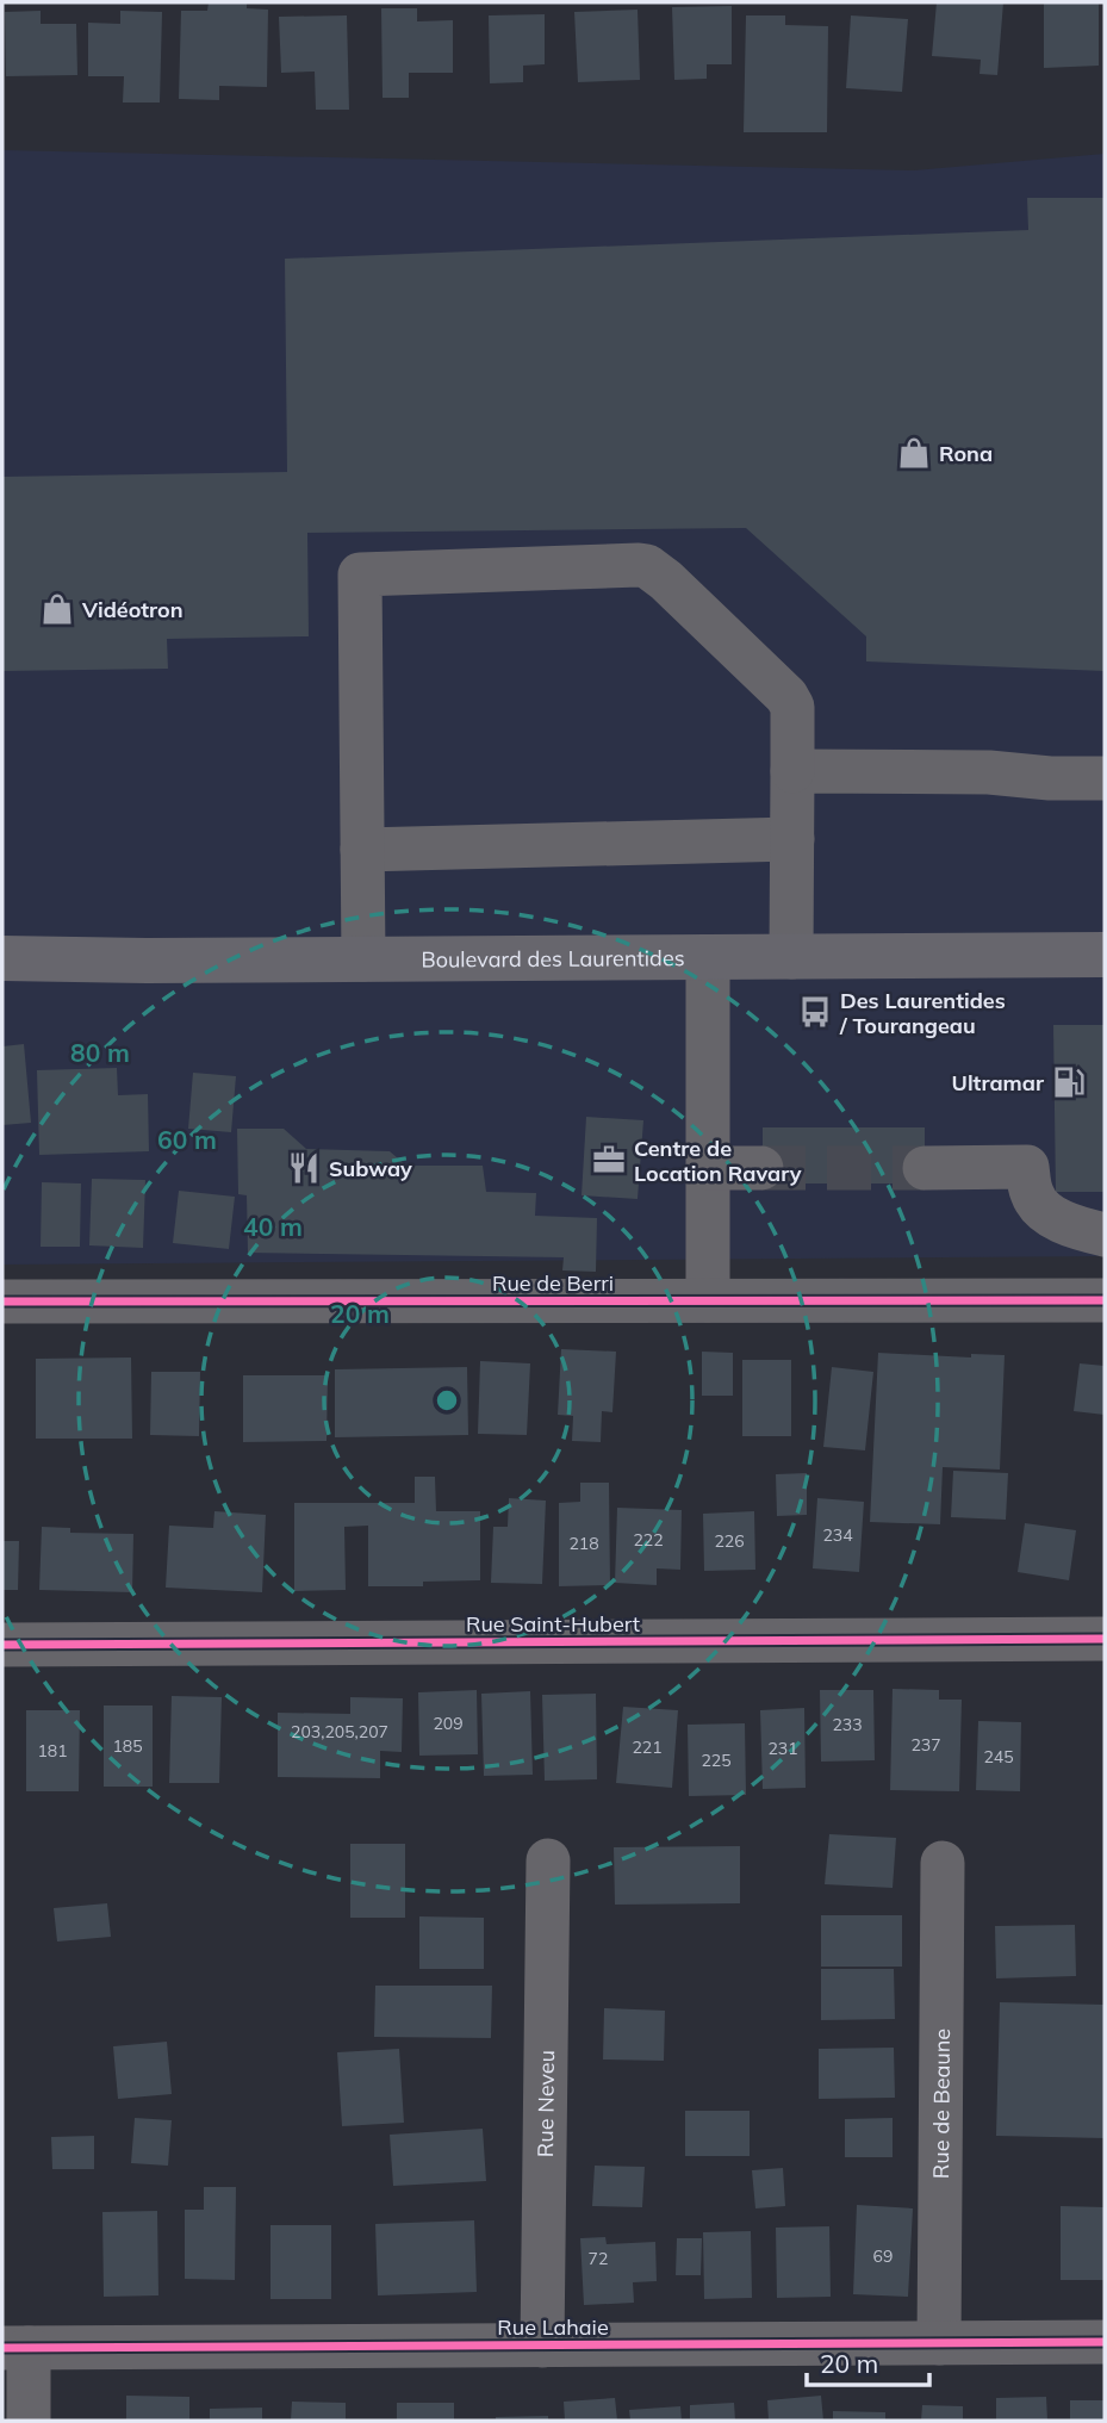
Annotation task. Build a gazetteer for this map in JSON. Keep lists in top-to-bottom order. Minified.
{"streets":{"main road":["Boulevard des Laurentides"],"street":["Rue de Berri","Rue Saint-Hubert","Rue Neveu","Rue de Beaune","Rue Lahaie"]},"crossings":[["Rue Neveu","Rue Lahaie"],["Rue de Beaune","Rue Lahaie"]],"places":{"shop":["Rona","Vidéotron"],"bus stop":["Des Laurentides / Tourangeau"],"fuel station":["Ultramar"],"office":["Centre de Location Ravary"],"restaurant":["Subway"]},"house_numbers":["234","222","226","218","209","233","203,205,207","237","185","221","231","181","245","225","69","72"],"scale_bar":"20 m","rings":["80 m","60 m","40 m","20 m"]}
